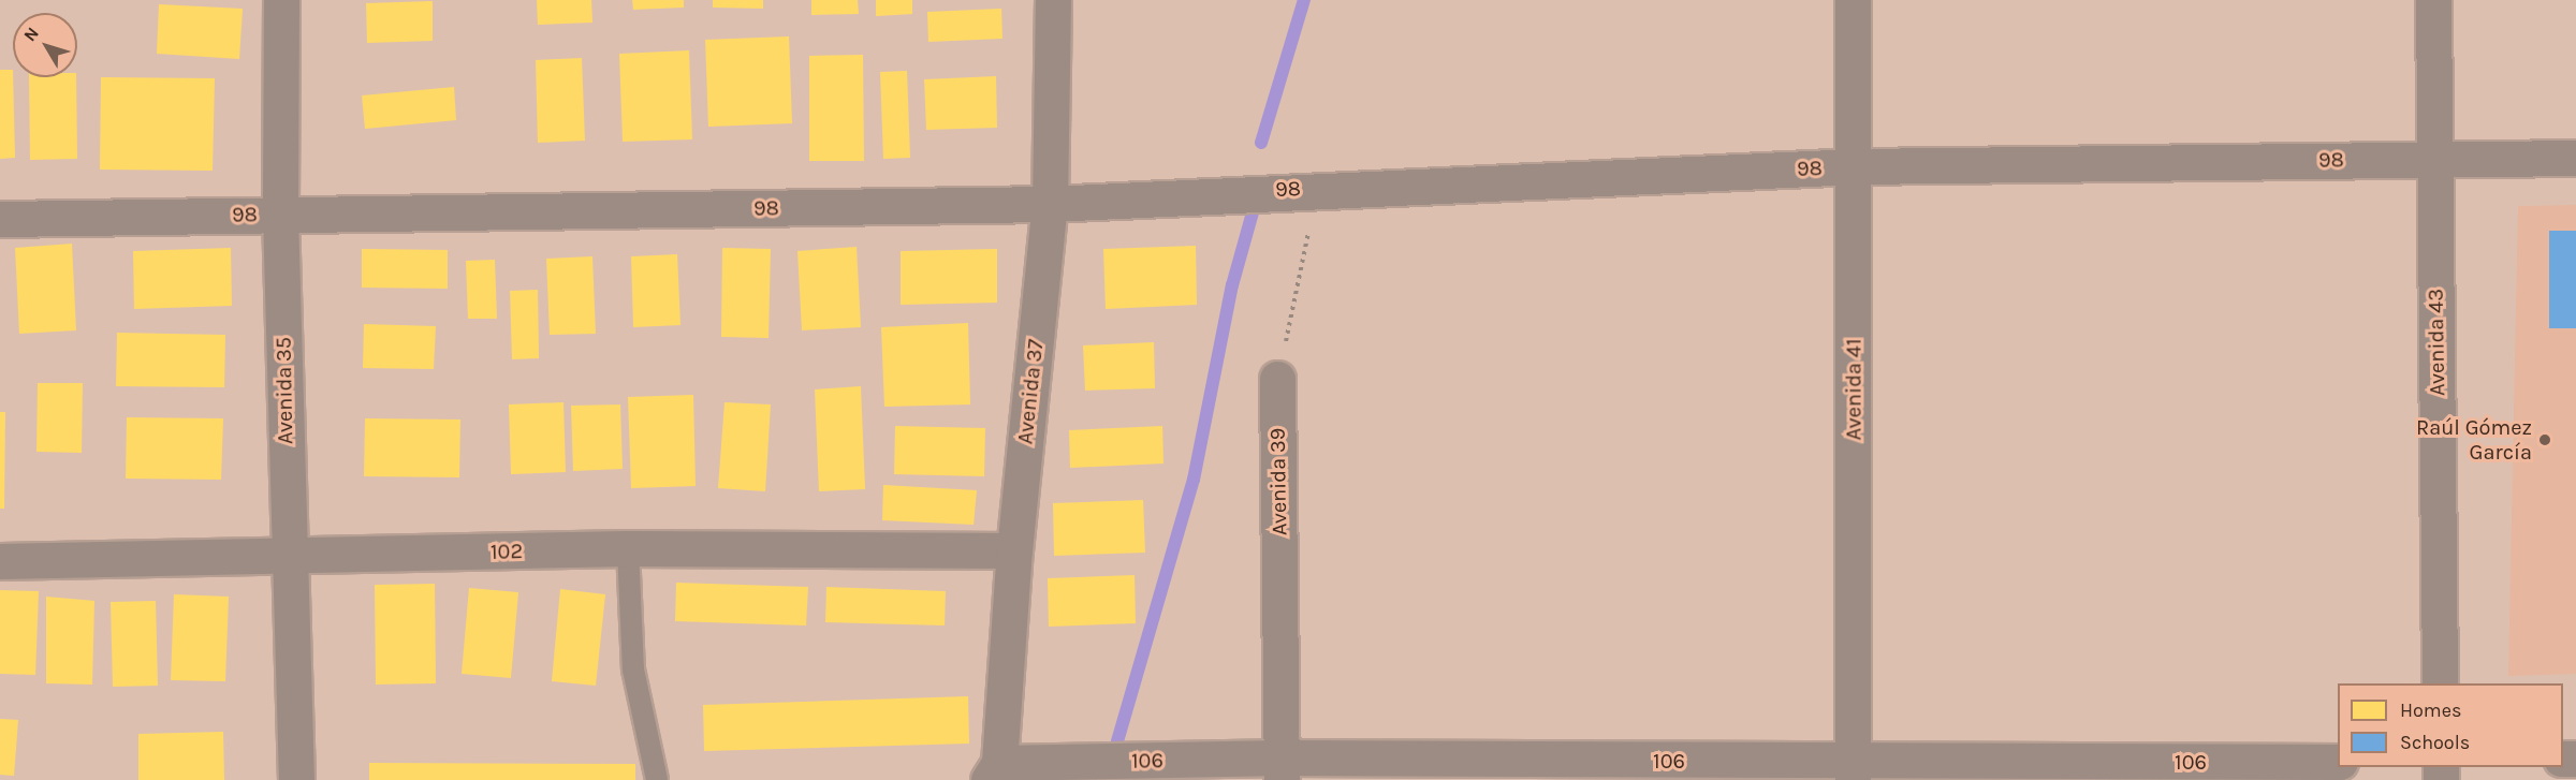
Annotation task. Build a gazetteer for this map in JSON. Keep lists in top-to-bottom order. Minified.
{"streets":{"street":["98","Avenida 43","Avenida 41","Avenida 35","Avenida 37","Avenida 39","102","106"]},"crossings":[["98","Avenida 43"],["98","Avenida 41"],["98","Avenida 35"],["98","Avenida 37"],["Avenida 41","106"],["Avenida 35","102"],["Avenida 37","102"],["Avenida 37","106"],["Avenida 39","106"]],"places":["Raúl Gómez García"],"legend":["Homes","Schools"],"north":"top left"}
